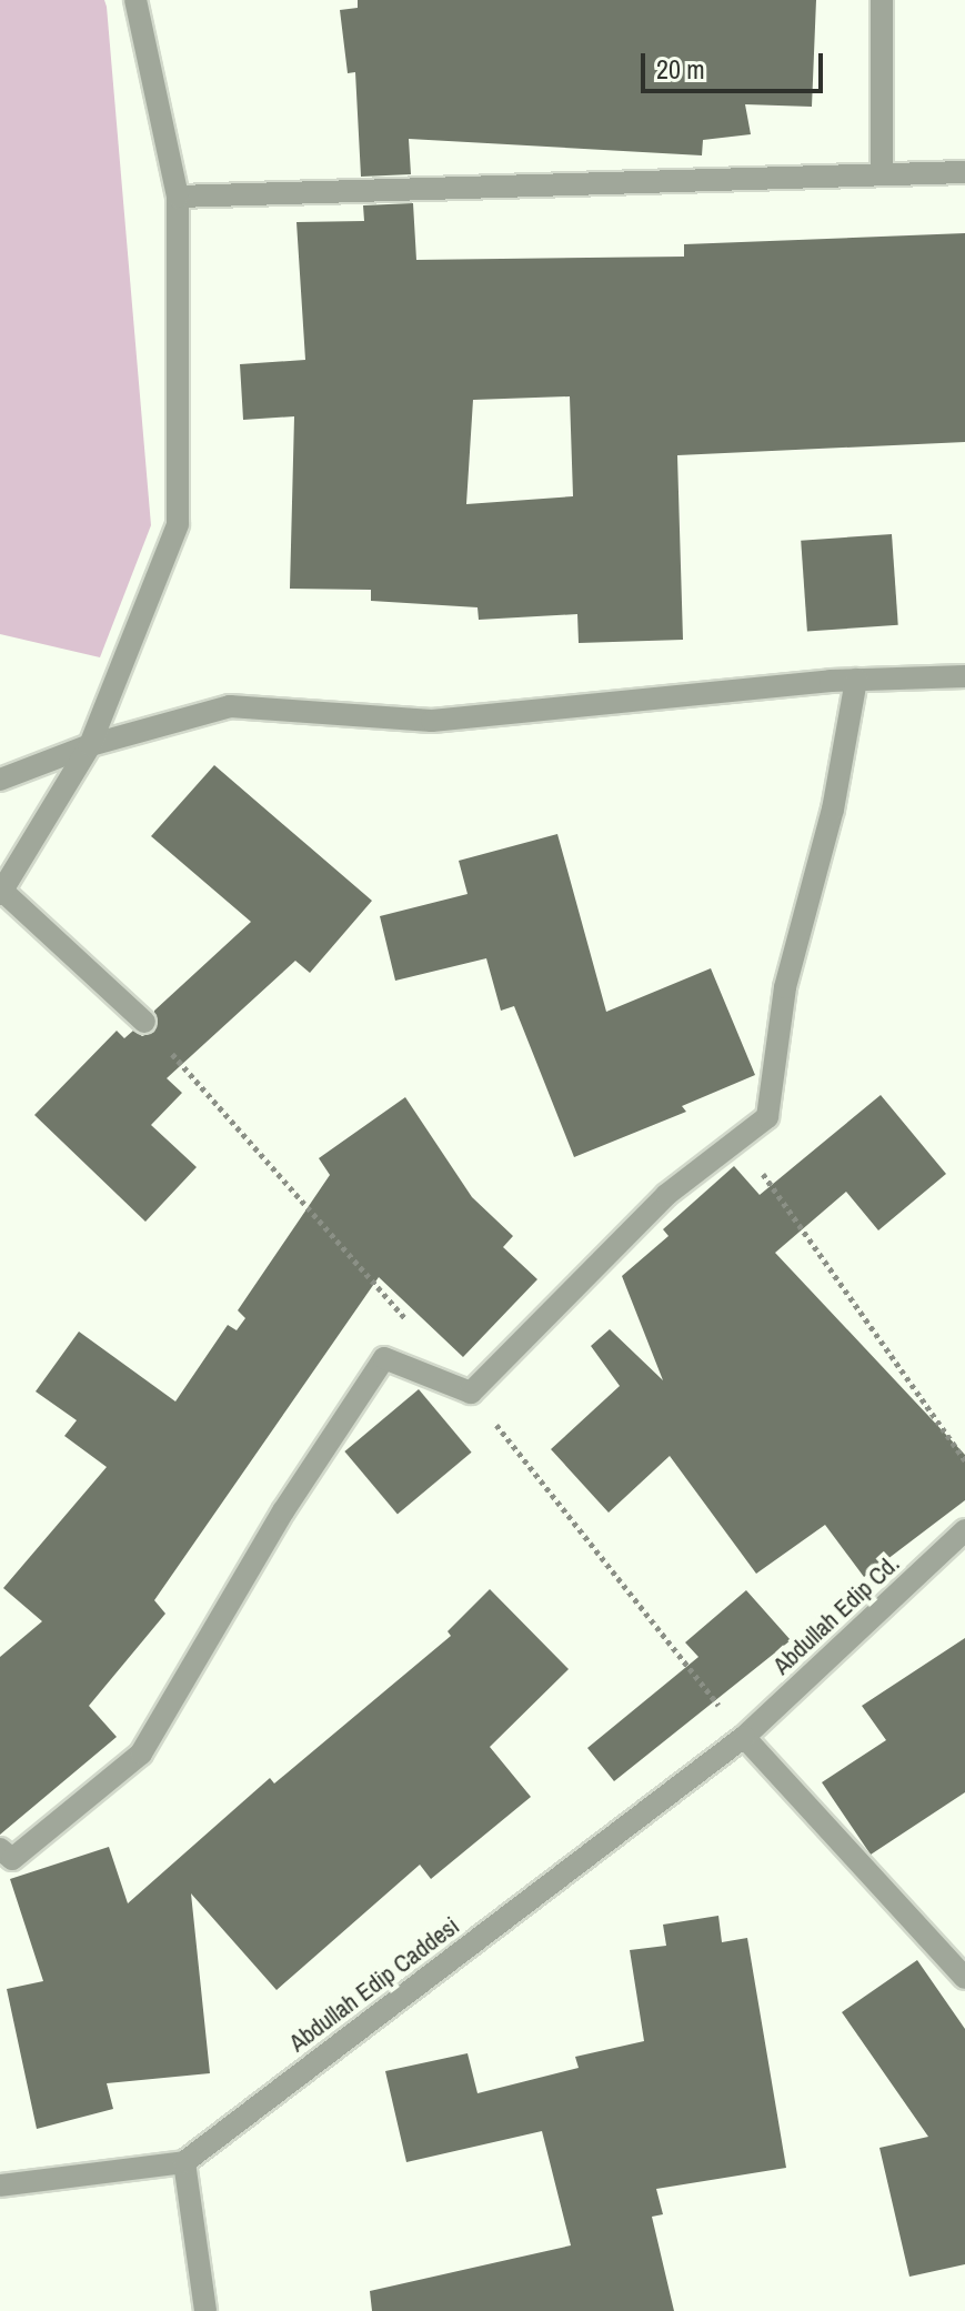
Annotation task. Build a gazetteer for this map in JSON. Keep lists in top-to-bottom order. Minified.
{"streets":{"street":["Abdullah Edip Cd.","Abdullah Edip Caddesi"]},"crossings":[["Abdullah Edip Cd.","Abdullah Edip Caddesi"]],"scale_bar":"20 m"}
